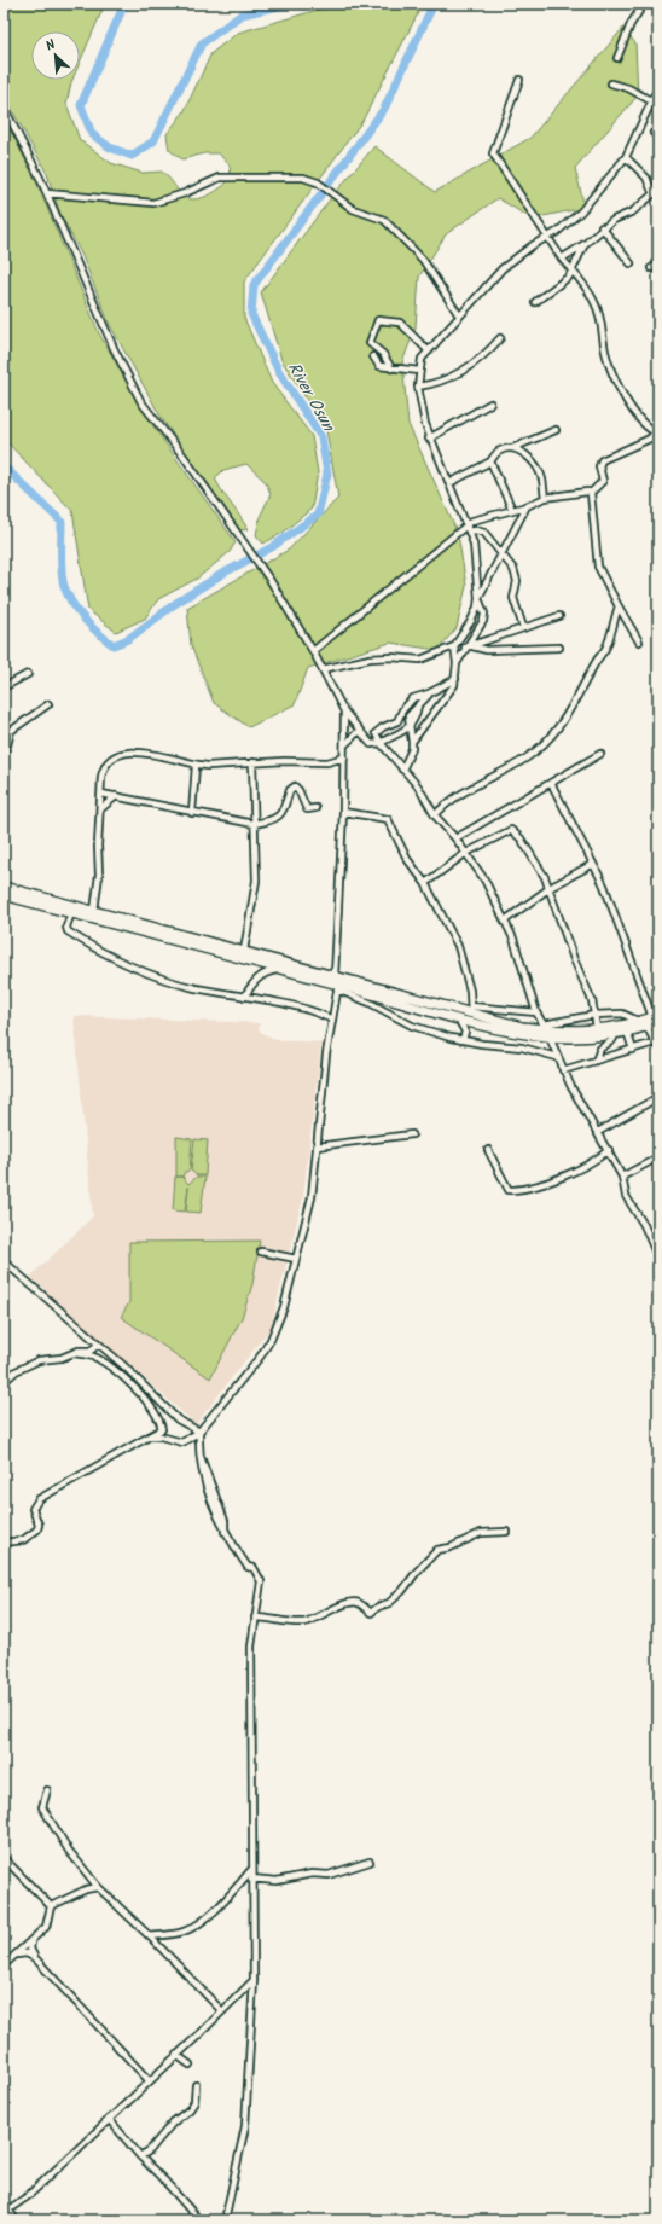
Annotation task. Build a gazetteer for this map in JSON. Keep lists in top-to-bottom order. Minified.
{"water":["River Osun"],"north":"top left"}
